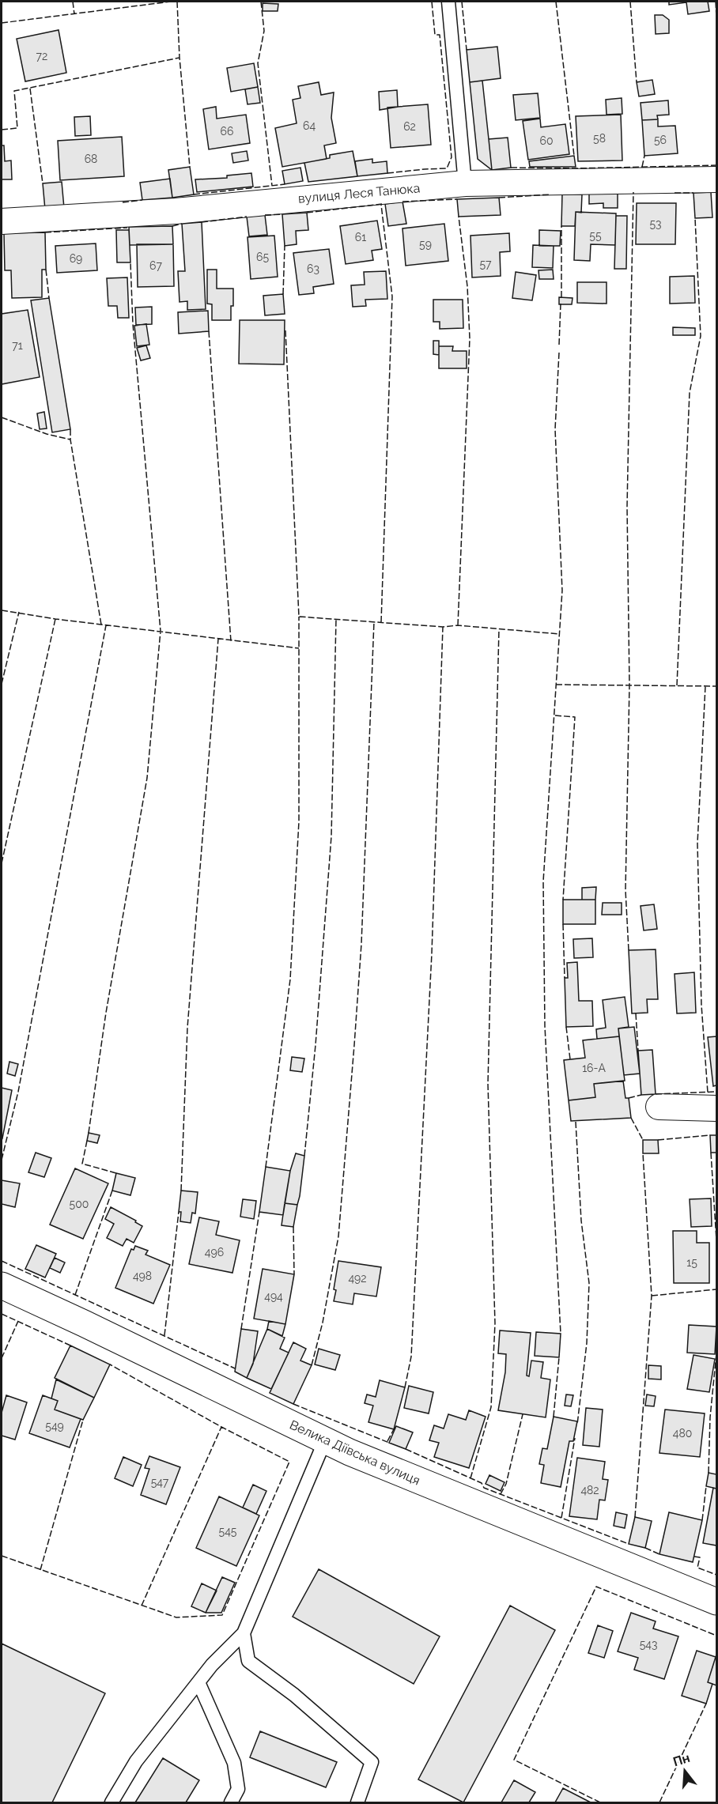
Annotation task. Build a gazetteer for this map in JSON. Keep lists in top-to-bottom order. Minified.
{"streets":{"street":["вулиця Леся Танюка","Велика Діївська вулиця"]},"house_numbers":["72","64","62","66","58","56","60","68","53","55","61","59","65","69","57","67","63","71","16-А","500","496","15","498","492","494","549","480","547","482","545","543"],"north":"top"}
